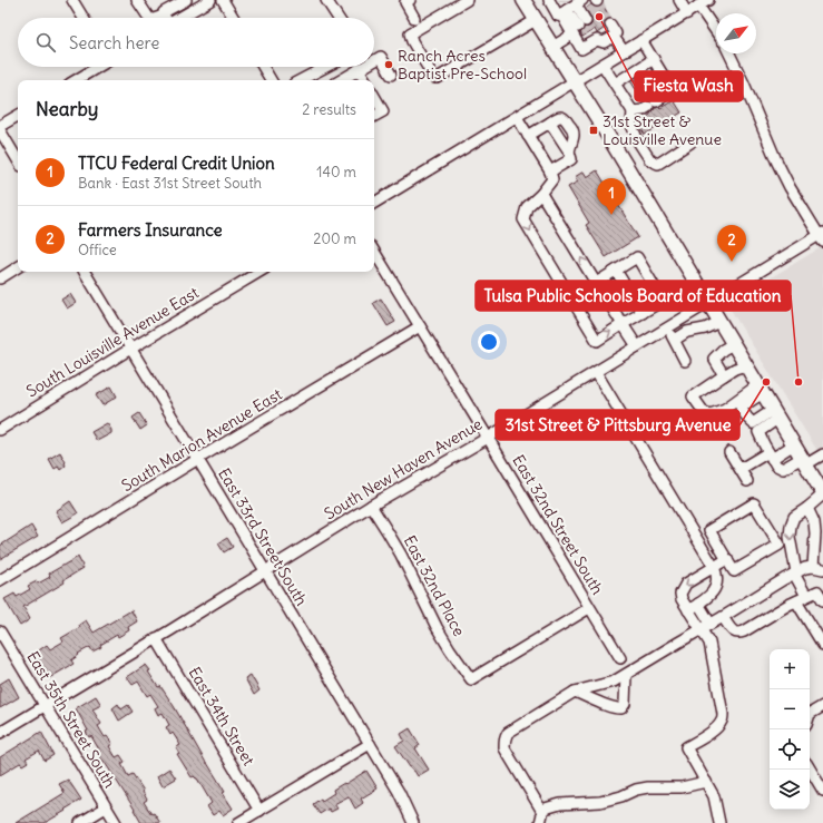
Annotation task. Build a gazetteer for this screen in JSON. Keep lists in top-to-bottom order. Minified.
{"streets":{"street":["South Louisville Avenue East","South Marion Avenue East","South New Haven Avenue","East 32nd Street South","East 33rd Street South","East 32nd Place","East 34th Street","East 35th Street South"]},"crossings":[["South Louisville Avenue East","East 33rd Street South"],["South Marion Avenue East","East 32nd Street South"],["South Marion Avenue East","East 33rd Street South"],["South New Haven Avenue","East 32nd Street South"],["South New Haven Avenue","East 33rd Street South"],["South New Haven Avenue","East 32nd Place"],["South New Haven Avenue","East 34th Street"],["South New Haven Avenue","East 35th Street South"],["East 32nd Street South","East 32nd Place"]],"places":{"other":["Fiesta Wash","Ranch Acres Baptist Pre-School","31st Street & Pittsburg Avenue","Tulsa Public Schools Board of Education"],"transit":["31st Street & Louisville Avenue"]},"north":"top right","page":{"search":"Search here","heading":["Nearby","2 results"],"list":[{"mark":"1","name":"TTCU Federal Credit Union","note":"Bank · East 31st Street South","value":"140 m"},{"mark":"2","name":"Farmers Insurance","note":"Office","value":"200 m"}],"pins":["1","2"],"map_buttons":["+","−"]}}
